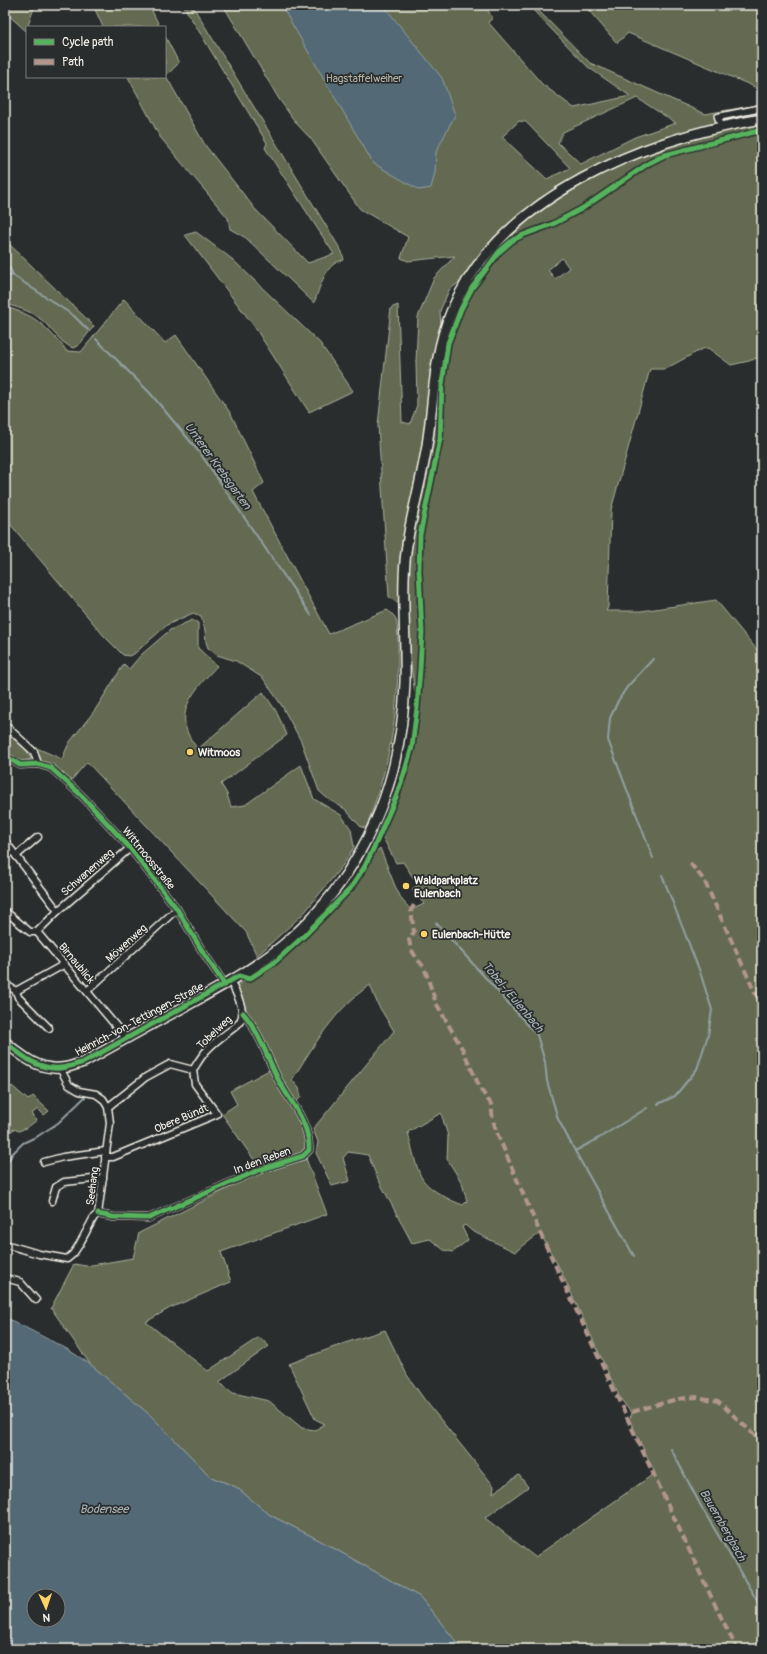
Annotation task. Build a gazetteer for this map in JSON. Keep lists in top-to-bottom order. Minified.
{"streets":{"main road":["Heinrich-von-Tettingen-Straße"],"street":["Wittmoosstraße","Schwanenweg","Möwenweg","Birnaublick","Tobelweg","Obere Bündt","In den Reben","Seehang"]},"crossings":[["Wittmoosstraße","Schwanenweg"],["Wittmoosstraße","Möwenweg"],["Wittmoosstraße","Heinrich-von-Tettingen-Straße"],["Wittmoosstraße","Tobelweg"],["Schwanenweg","Birnaublick"],["Möwenweg","Birnaublick"],["Birnaublick","Heinrich-von-Tettingen-Straße"],["Heinrich-von-Tettingen-Straße","Tobelweg"],["Tobelweg","Obere Bündt"],["Tobelweg","In den Reben"],["Obere Bündt","Seehang"],["In den Reben","Seehang"]],"water":["Unterer Krebsgarten","Tobel-/Eulenbach","Bodensee","Bauernbergbach"],"parks":["Hagstaffelweiher"],"places":["Witmoos","Waldparkplatz Eulenbach","Eulenbach-Hütte"],"legend":["Cycle path","Path"],"north":"bottom"}
